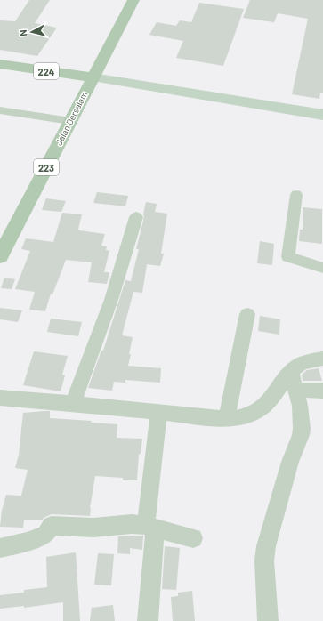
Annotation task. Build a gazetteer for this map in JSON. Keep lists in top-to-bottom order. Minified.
{"streets":{"main road":["224","Jalan Dersalam","223"]},"crossings":[["224","Jalan Dersalam"]],"north":"left"}
